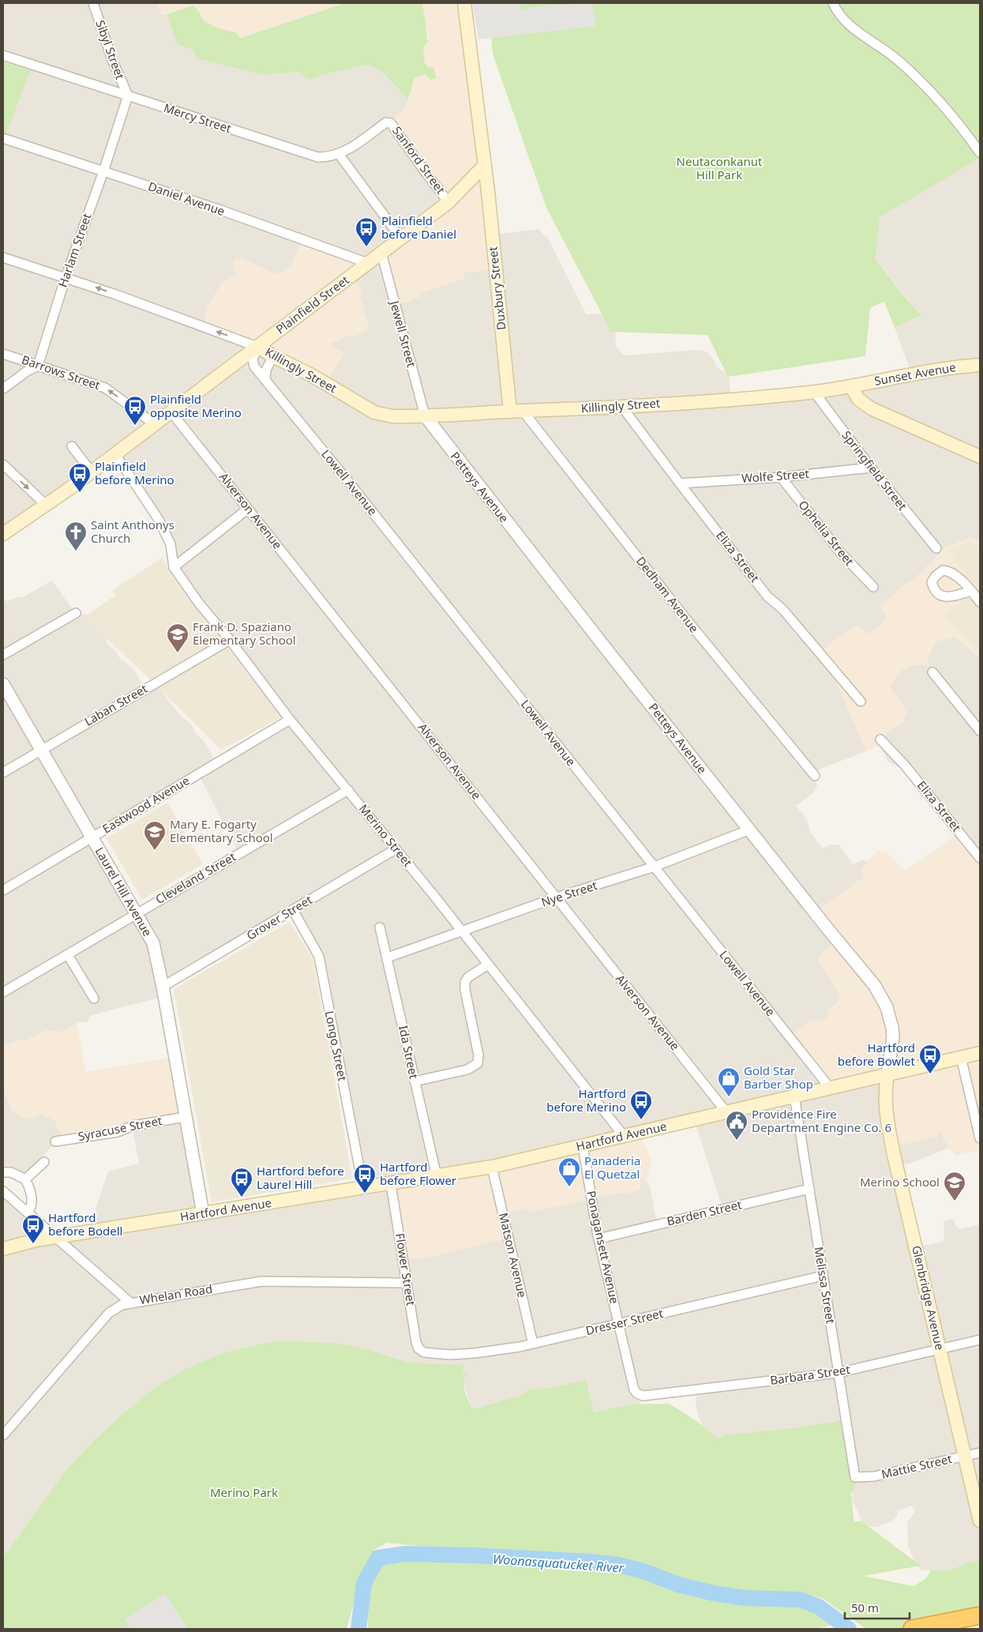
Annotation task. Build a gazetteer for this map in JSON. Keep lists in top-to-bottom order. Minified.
{"streets":{"main road":["Duxbury Street","Plainfield Street","Killingly Street","Sunset Avenue","Hartford Avenue","Glenbridge Avenue"],"street":["Sibyl Street","Mercy Street","Sanford Street","Daniel Avenue","Harlam Street","Jewell Street","Barrows Street","Springfield Street","Wolfe Street","Lowell Avenue","Petteys Avenue","Alverson Avenue","Ophelia Street","Eliza Street","Dedham Avenue","Laban Street","Eastwood Avenue","Merino Street","Cleveland Street","Laurel Hill Avenue","Nye Street","Grover Street","Longo Street","Ida Street","Syracuse Street","Barden Street","Ponagansett Avenue","Matson Avenue","Flower Street","Melissa Street","Whelan Road","Dresser Street","Barbara Street","Mattie Street"]},"crossings":[["Sibyl Street","Mercy Street"],["Sibyl Street","Harlam Street"],["Mercy Street","Sanford Street"],["Mercy Street","Harlam Street"],["Sanford Street","Plainfield Street"],["Daniel Avenue","Harlam Street"],["Daniel Avenue","Plainfield Street"],["Harlam Street","Barrows Street"],["Duxbury Street","Plainfield Street"],["Duxbury Street","Killingly Street"],["Duxbury Street","Dedham Avenue"],["Plainfield Street","Jewell Street"],["Plainfield Street","Killingly Street"],["Plainfield Street","Barrows Street"],["Plainfield Street","Lowell Avenue"],["Plainfield Street","Alverson Avenue"],["Plainfield Street","Merino Street"],["Jewell Street","Killingly Street"],["Jewell Street","Petteys Avenue"],["Killingly Street","Sunset Avenue"],["Killingly Street","Springfield Street"],["Killingly Street","Lowell Avenue"],["Killingly Street","Petteys Avenue"],["Killingly Street","Eliza Street"],["Killingly Street","Dedham Avenue"],["Springfield Street","Wolfe Street"],["Wolfe Street","Ophelia Street"],["Wolfe Street","Eliza Street"],["Lowell Avenue","Nye Street"],["Lowell Avenue","Hartford Avenue"],["Petteys Avenue","Nye Street"],["Petteys Avenue","Hartford Avenue"],["Petteys Avenue","Glenbridge Avenue"],["Alverson Avenue","Nye Street"],["Alverson Avenue","Hartford Avenue"],["Laban Street","Merino Street"],["Laban Street","Laurel Hill Avenue"],["Eastwood Avenue","Merino Street"],["Eastwood Avenue","Laurel Hill Avenue"],["Merino Street","Cleveland Street"],["Merino Street","Nye Street"],["Merino Street","Grover Street"],["Merino Street","Hartford Avenue"],["Cleveland Street","Laurel Hill Avenue"],["Laurel Hill Avenue","Grover Street"],["Laurel Hill Avenue","Syracuse Street"],["Laurel Hill Avenue","Hartford Avenue"],["Nye Street","Ida Street"],["Grover Street","Longo Street"],["Longo Street","Hartford Avenue"],["Ida Street","Hartford Avenue"],["Hartford Avenue","Ponagansett Avenue"],["Hartford Avenue","Matson Avenue"],["Hartford Avenue","Flower Street"],["Hartford Avenue","Melissa Street"],["Hartford Avenue","Glenbridge Avenue"],["Barden Street","Ponagansett Avenue"],["Barden Street","Melissa Street"],["Ponagansett Avenue","Dresser Street"],["Ponagansett Avenue","Barbara Street"],["Matson Avenue","Dresser Street"],["Flower Street","Whelan Road"],["Flower Street","Dresser Street"],["Melissa Street","Dresser Street"],["Melissa Street","Barbara Street"],["Melissa Street","Mattie Street"],["Glenbridge Avenue","Barbara Street"],["Glenbridge Avenue","Mattie Street"]],"one_way":["Barrows Street"],"water":["Woonasquatucket River"],"parks":["Neutaconkanut Hill Park","Merino Park"],"places":{"bus stop":["Plainfield before Daniel","Plainfield opposite Merino","Plainfield before Merino","Hartford before Bowlet","Hartford before Merino","Hartford before Flower","Hartford before Laurel Hill","Hartford before Bodell"],"church":["Saint Anthonys Church"],"school or university":["Frank D. Spaziano Elementary School","Mary E. Fogarty Elementary School","Merino School"],"shop":["Gold Star Barber Shop","Panaderia El Quetzal"],"public building":["Providence Fire Department Engine Co. 6"]},"scale_bar":"50 m"}
